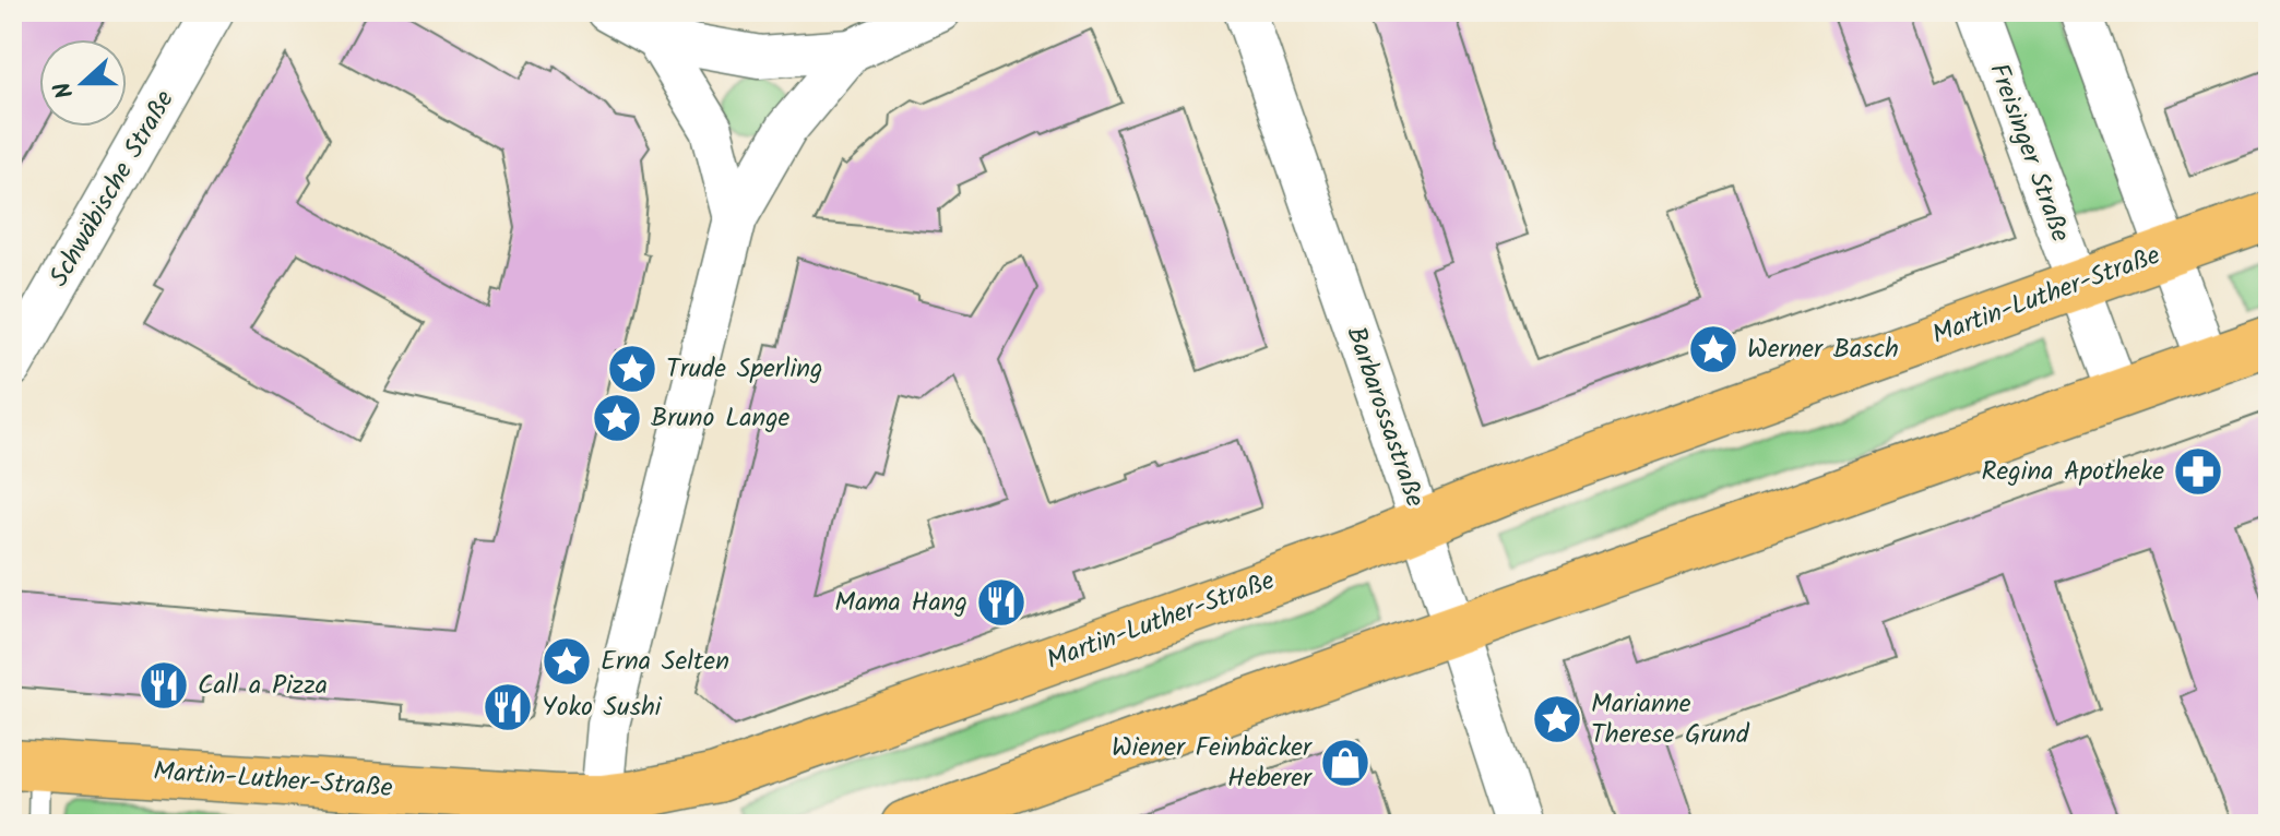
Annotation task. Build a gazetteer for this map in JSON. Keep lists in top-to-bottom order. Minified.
{"streets":{"main road":["Martin-Luther-Straße"],"street":["Freisinger Straße","Schwäbische Straße","Barbarossastraße"]},"crossings":[["Freisinger Straße","Martin-Luther-Straße"],["Martin-Luther-Straße","Barbarossastraße"]],"places":{"place":["Werner Basch","Trude Sperling","Bruno Lange","Erna Selten","Marianne Therese Grund"],"pharmacy":["Regina Apotheke"],"restaurant":["Mama Hang","Call a Pizza","Yoko Sushi"],"shop":["Wiener Feinbäcker Heberer"]},"north":"left"}
